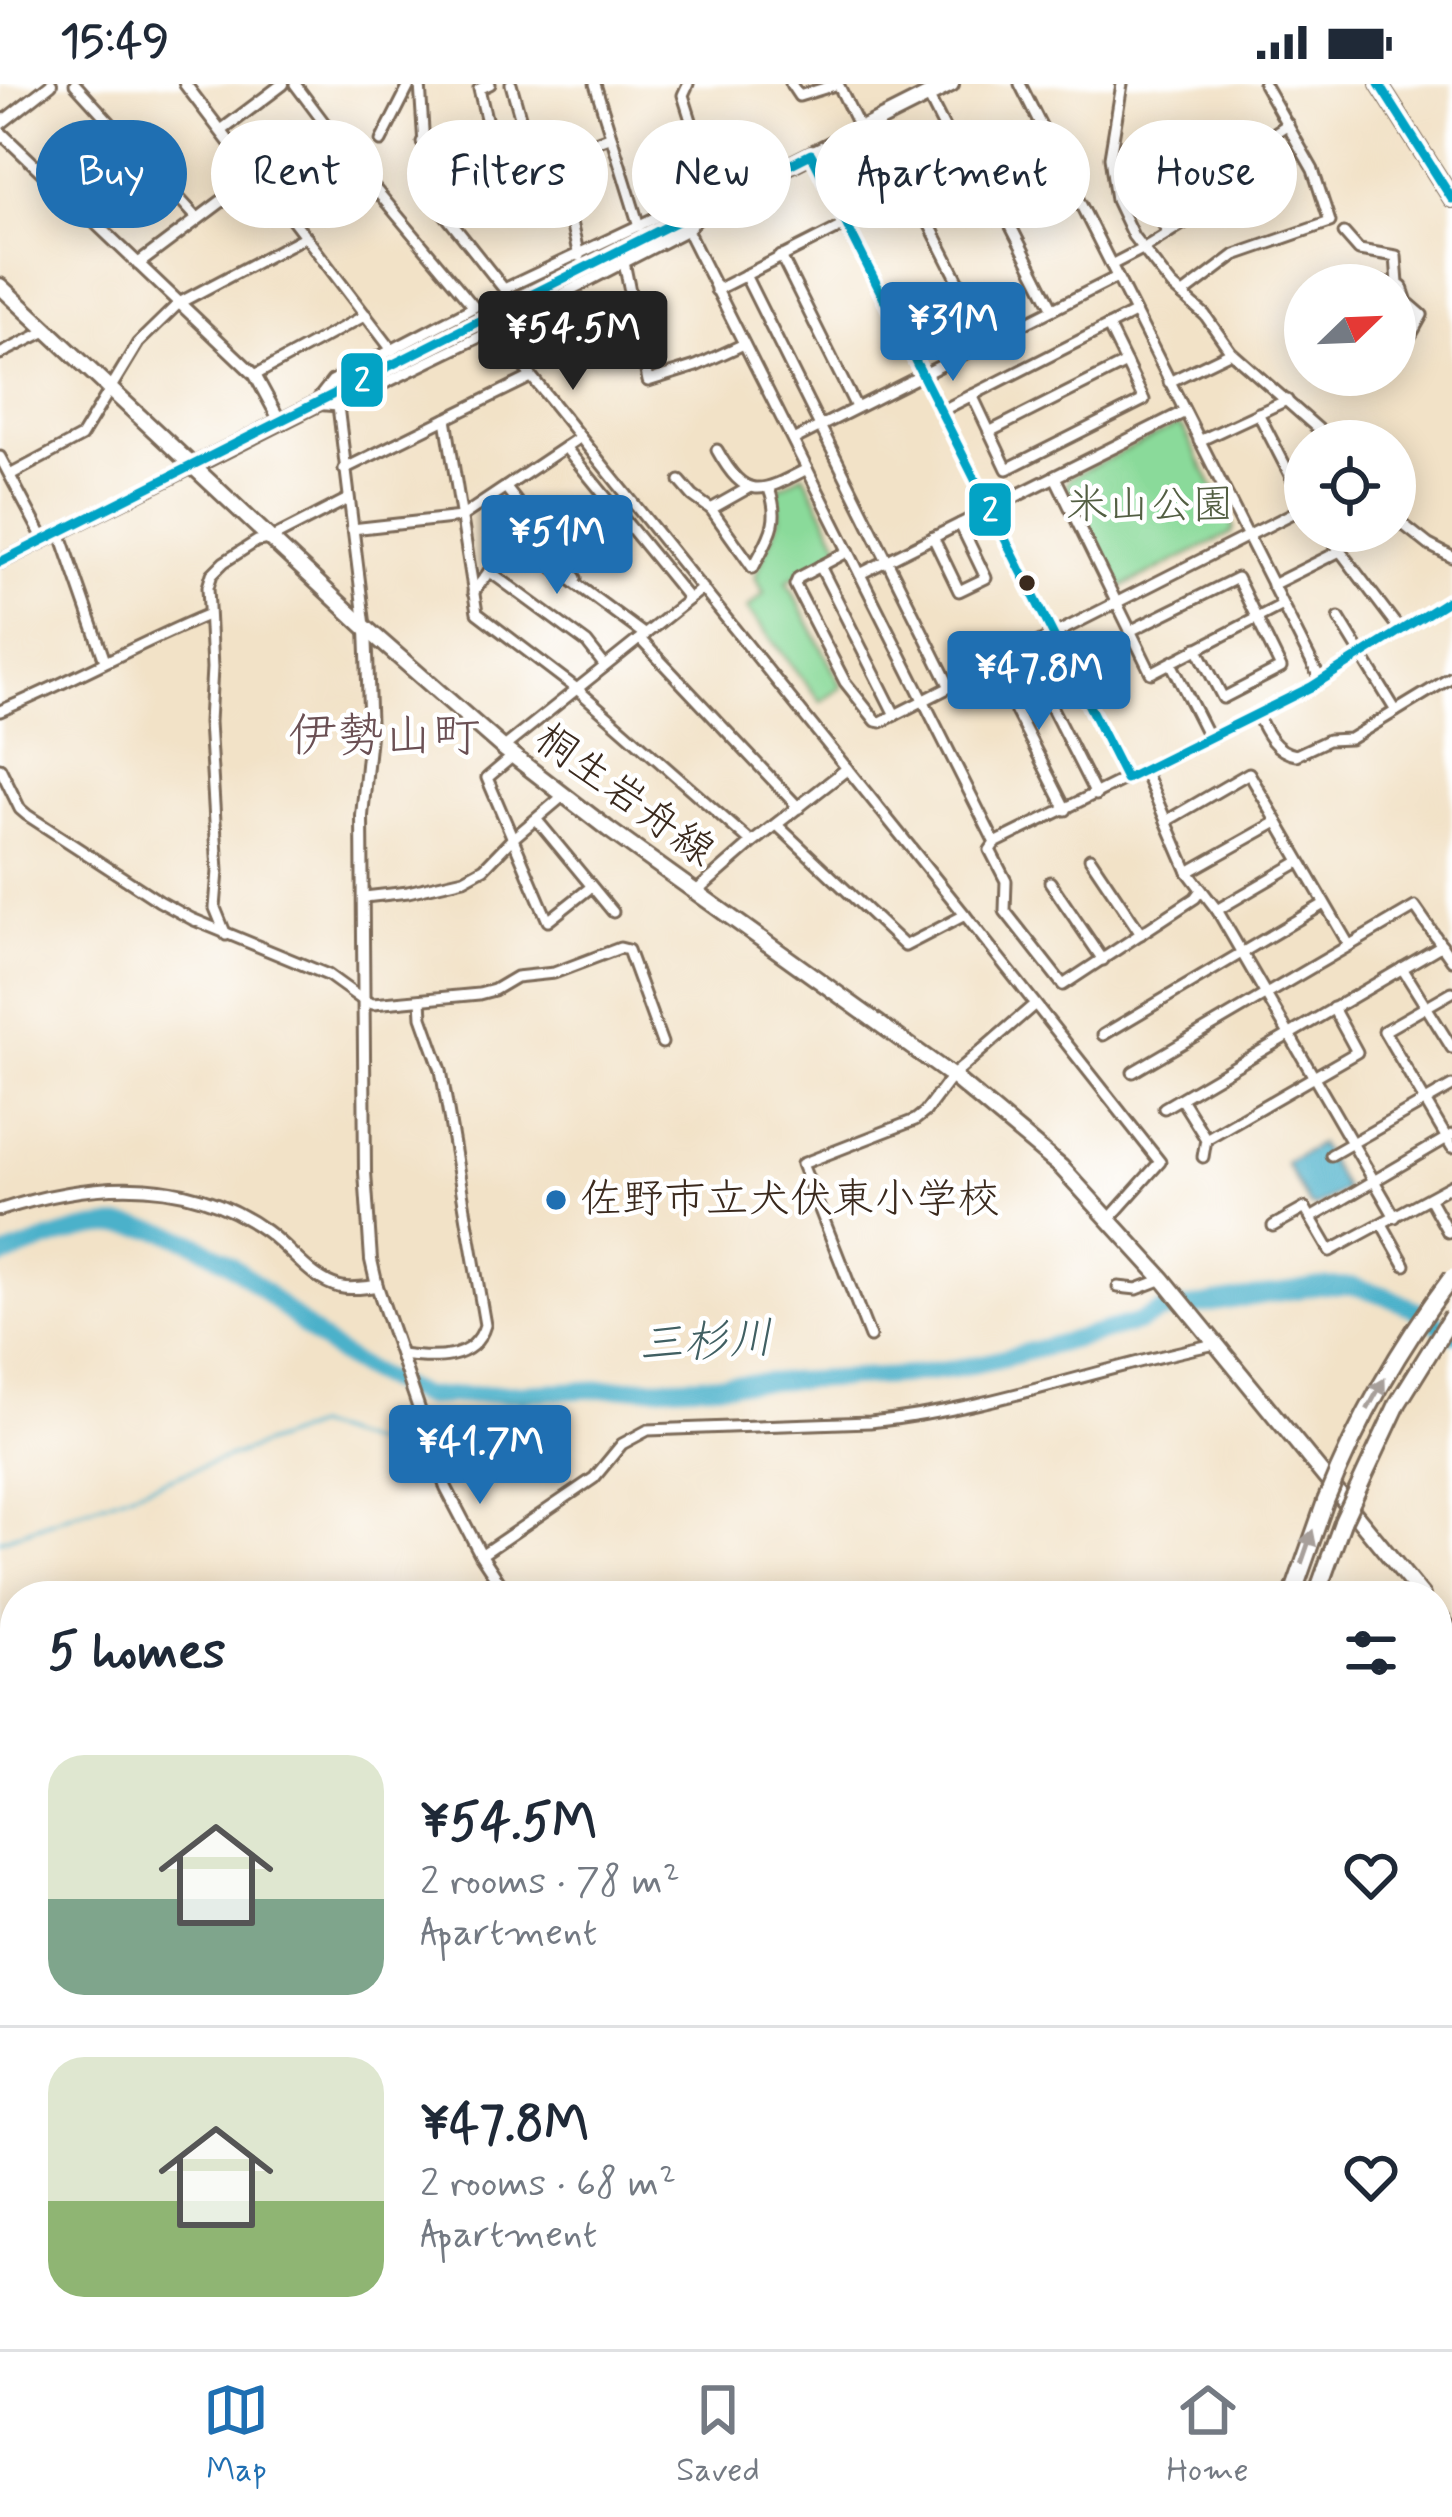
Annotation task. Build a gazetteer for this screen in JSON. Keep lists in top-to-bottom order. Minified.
{"streets":{"main road":["桐生岩舟線"]},"districts":["伊勢山町"],"water":["三杉川"],"parks":["米山公園"],"places":["佐野市立犬伏東小学校"],"lines":["transit line 2"],"north":"top right","page":{"status":"15:49","chip":["Buy","Rent","Filters","New","Apartment","House"],"price":["¥31M","¥54.5M","¥51M","¥47.8M","¥41.7M"],"heading":"5 homes","list":[{"name":"¥54.5M","note":"2 rooms · 78 m² · Apartment"},{"name":"¥47.8M","note":"2 rooms · 68 m² · Apartment"}],"tabs":["Map","Saved","Home"]}}
